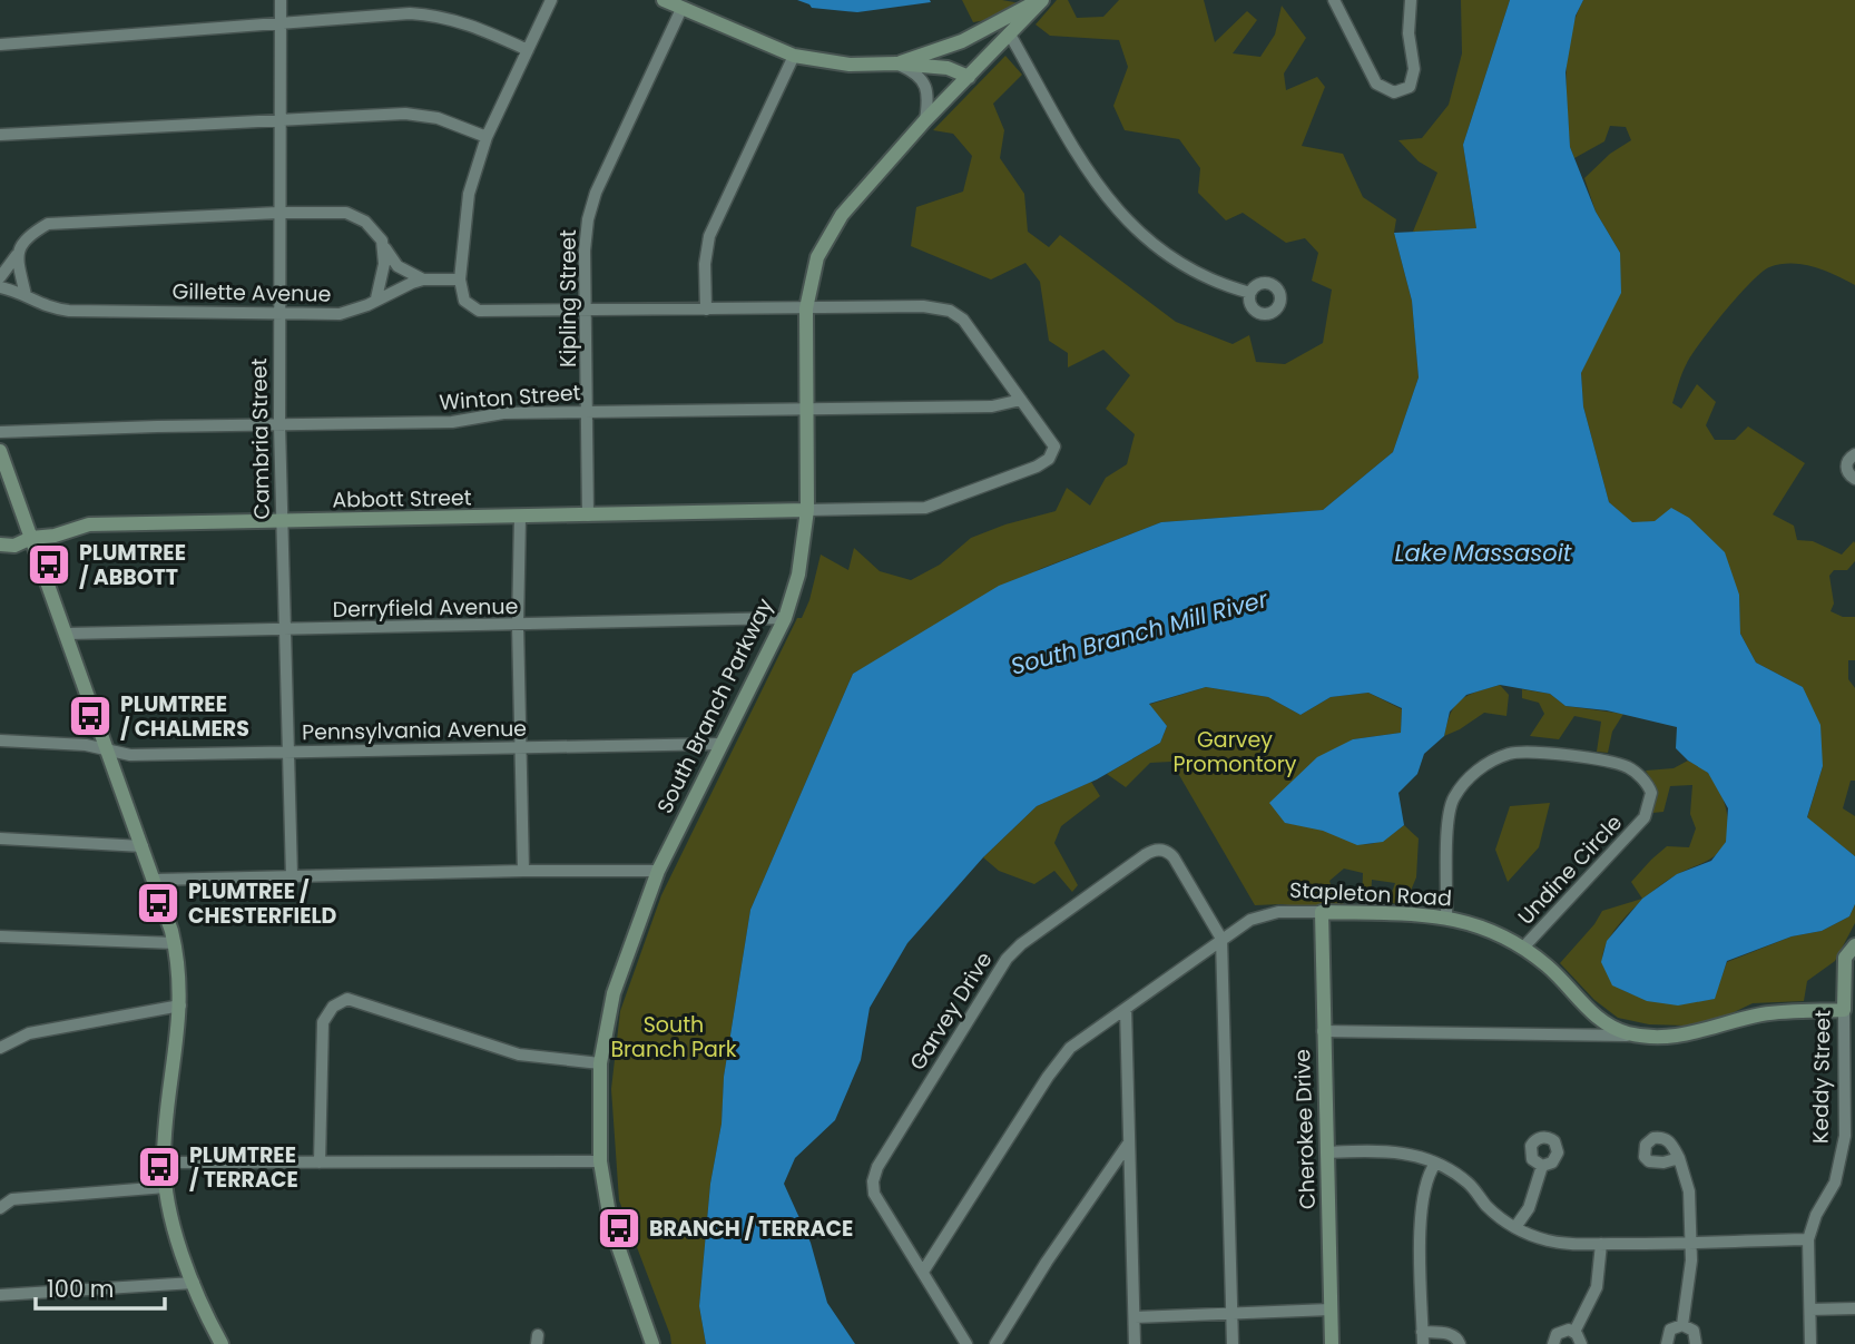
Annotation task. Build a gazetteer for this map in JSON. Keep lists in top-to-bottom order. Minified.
{"streets":{"street":["Gillette Avenue","Kipling Street","Winton Street","Cambria Street","Abbott Street","Derryfield Avenue","South Branch Parkway","Pennsylvania Avenue","Undine Circle","Stapleton Road","Garvey Drive","Keddy Street","Cherokee Drive"]},"crossings":[["Gillette Avenue","Cambria Street"],["Kipling Street","Winton Street"],["Kipling Street","Abbott Street"],["Winton Street","Cambria Street"],["Winton Street","South Branch Parkway"],["Cambria Street","Abbott Street"],["Cambria Street","Derryfield Avenue"],["Cambria Street","Pennsylvania Avenue"],["Abbott Street","South Branch Parkway"],["Derryfield Avenue","South Branch Parkway"],["South Branch Parkway","Pennsylvania Avenue"],["Undine Circle","Stapleton Road"],["Stapleton Road","Garvey Drive"],["Stapleton Road","Keddy Street"],["Stapleton Road","Cherokee Drive"]],"water":["Lake Massasoit","South Branch Mill River"],"parks":["Garvey Promontory","South Branch Park"],"places":{"bus stop":["PLUMTREE / ABBOTT","PLUMTREE / CHALMERS","PLUMTREE / CHESTERFIELD","PLUMTREE / TERRACE","BRANCH / TERRACE"]},"scale_bar":"100 m"}
